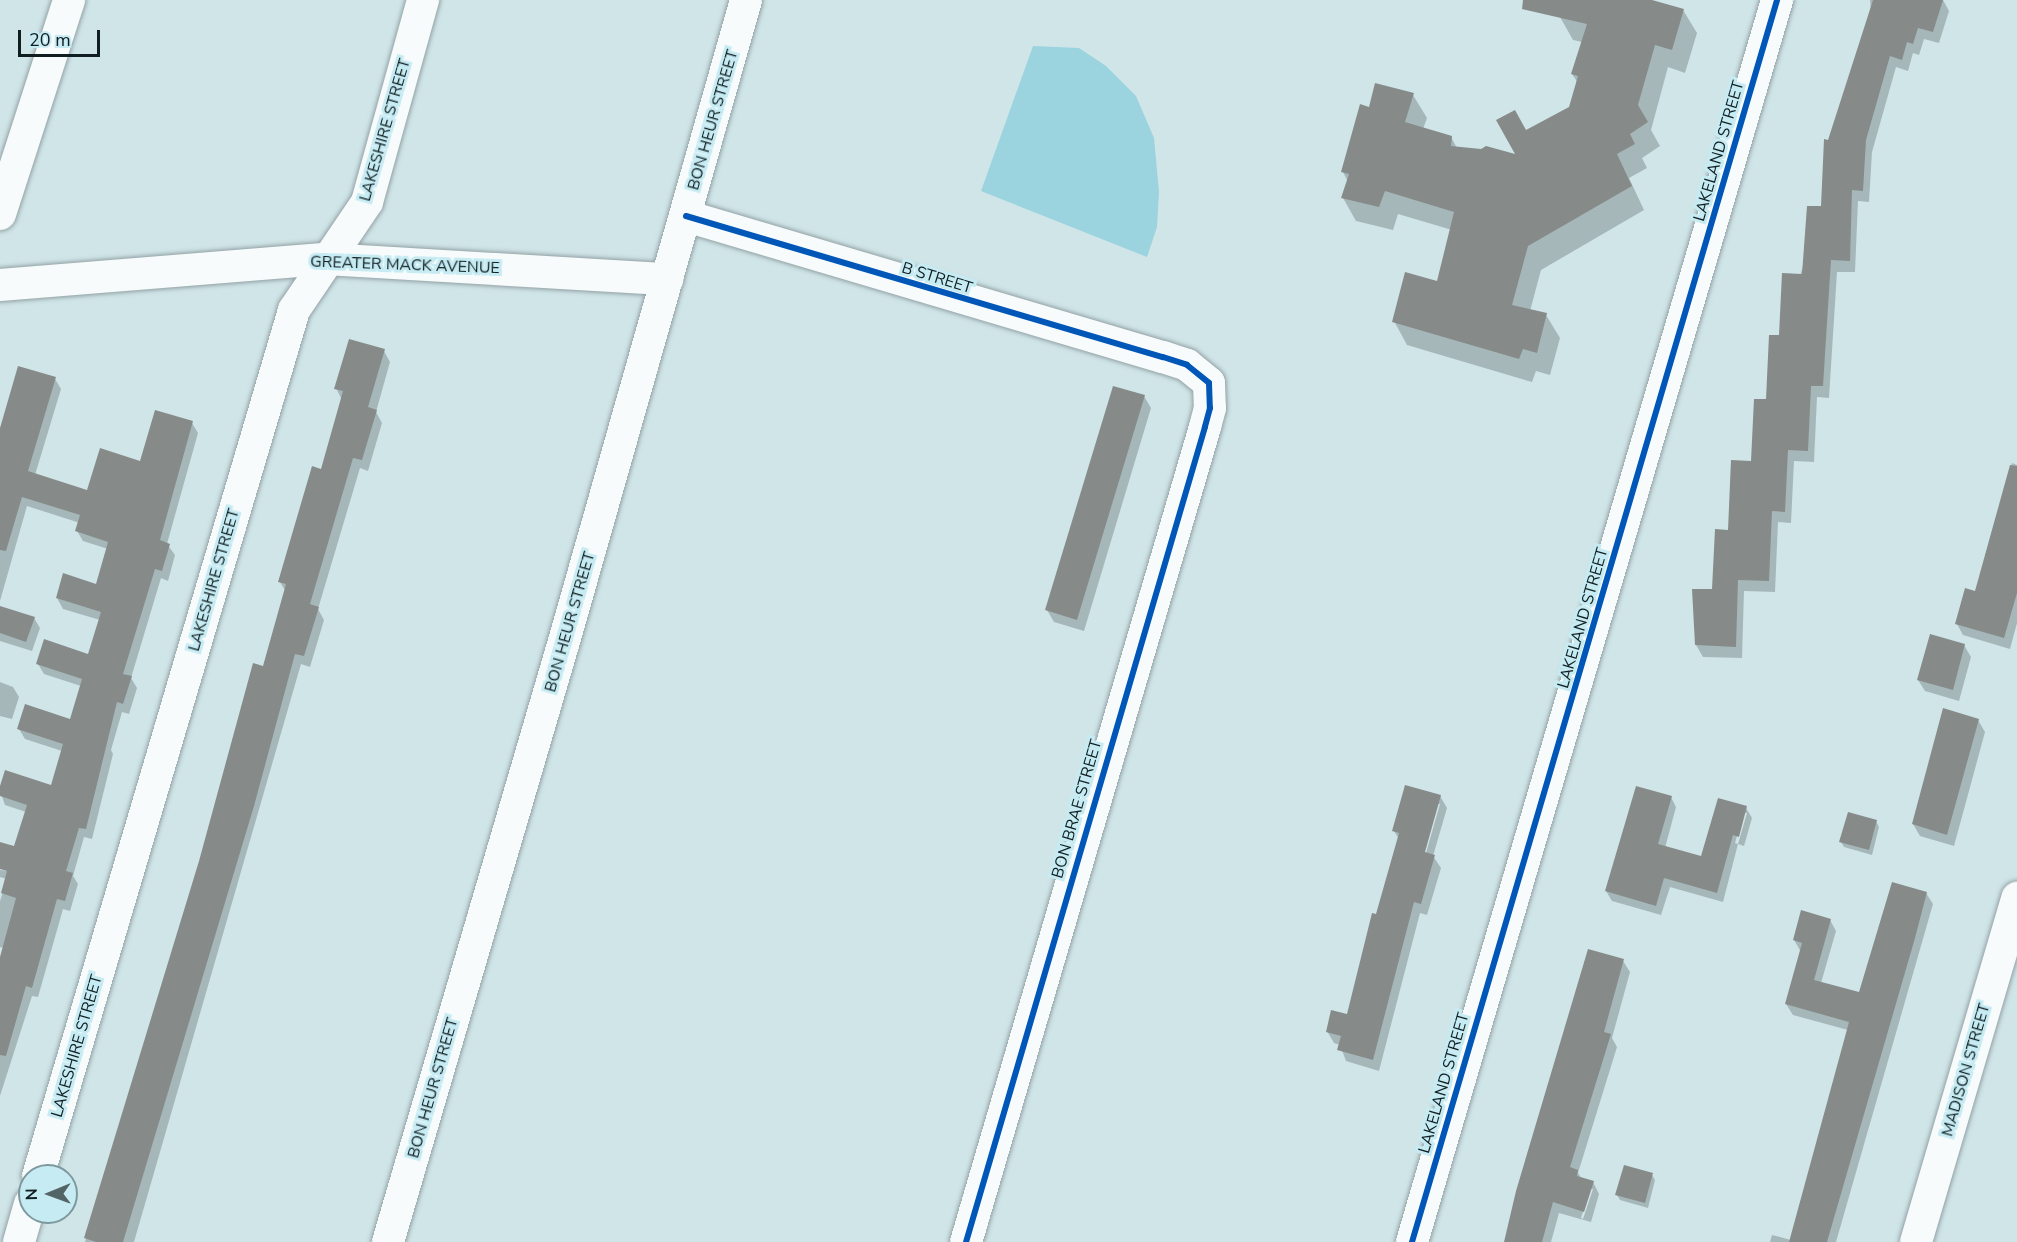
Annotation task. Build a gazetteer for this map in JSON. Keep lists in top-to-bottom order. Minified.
{"streets":{"street":["BON HEUR STREET","LAKESHIRE STREET","LAKELAND STREET","GREATER MACK AVENUE","B STREET","BON BRAE STREET","MADISON STREET"]},"crossings":[["BON HEUR STREET","GREATER MACK AVENUE"],["BON HEUR STREET","B STREET"],["LAKESHIRE STREET","GREATER MACK AVENUE"],["B STREET","BON BRAE STREET"]],"scale_bar":"20 m","north":"left"}
